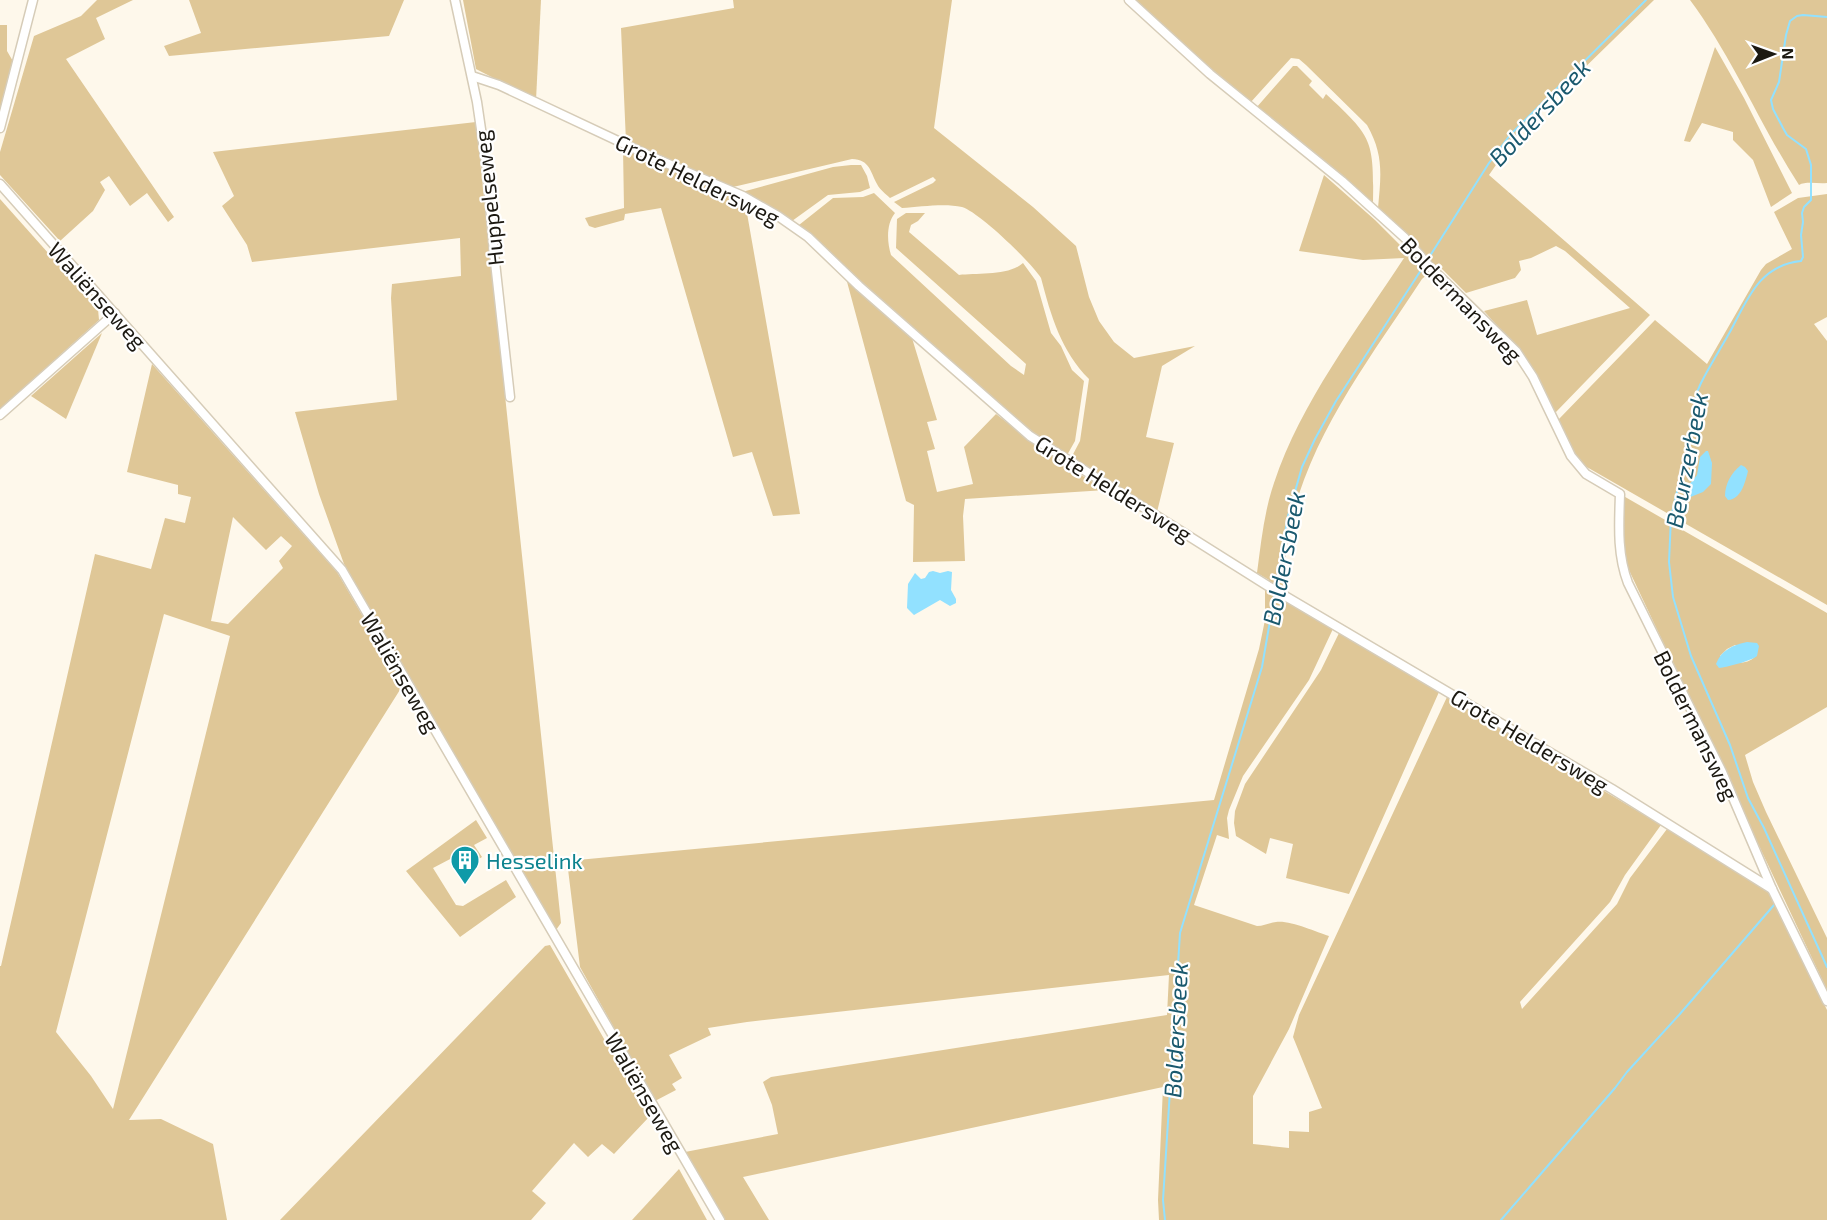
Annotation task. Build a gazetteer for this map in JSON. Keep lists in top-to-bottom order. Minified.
{"streets":{"street":["Grote Heldersweg","Huppelseweg","Waliënseweg","Boldermansweg"]},"crossings":[["Grote Heldersweg","Huppelseweg"],["Grote Heldersweg","Boldermansweg"]],"water":["Boldersbeek","Beurzerbeek"],"places":{"building":["Hesselink"]},"north":"right"}
